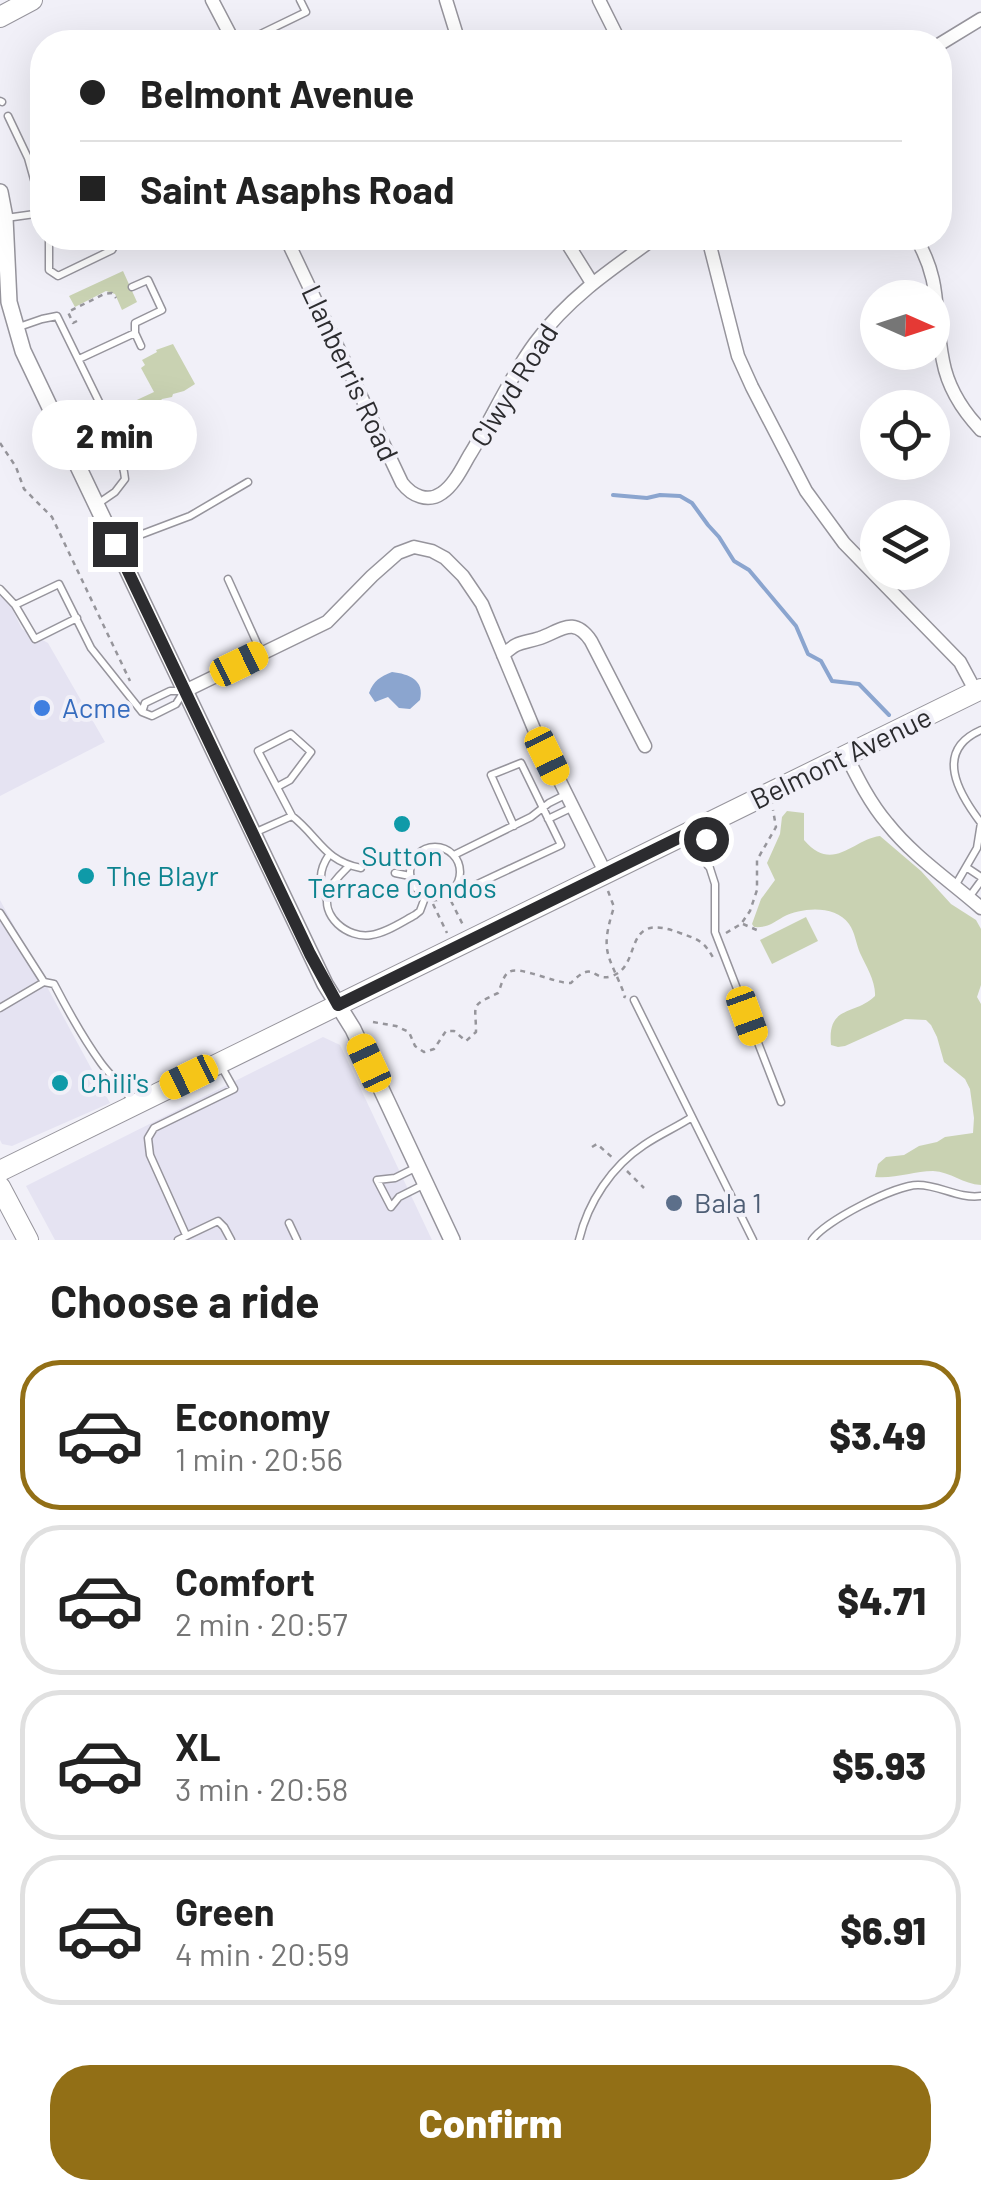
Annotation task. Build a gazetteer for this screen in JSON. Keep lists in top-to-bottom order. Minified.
{"streets":{"main road":["Belmont Avenue"],"street":["Llanberris Road","Clwyd Road"]},"crossings":[["Llanberris Road","Clwyd Road"]],"places":["Acme","Sutton Terrace Condos","The Blayr","Chili's","Bala 1"],"north":"right","page":{"banner":["Belmont Avenue","Saint Asaphs Road"],"bubble":"2 min","heading":"Choose a ride","list":[{"name":"Economy","note":"1 min · 20:56","value":"$3.49"},{"name":"Comfort","note":"2 min · 20:57","value":"$4.71"},{"name":"XL","note":"3 min · 20:58","value":"$5.93"},{"name":"Green","note":"4 min · 20:59","value":"$6.91"}],"buttons":"Confirm"}}
